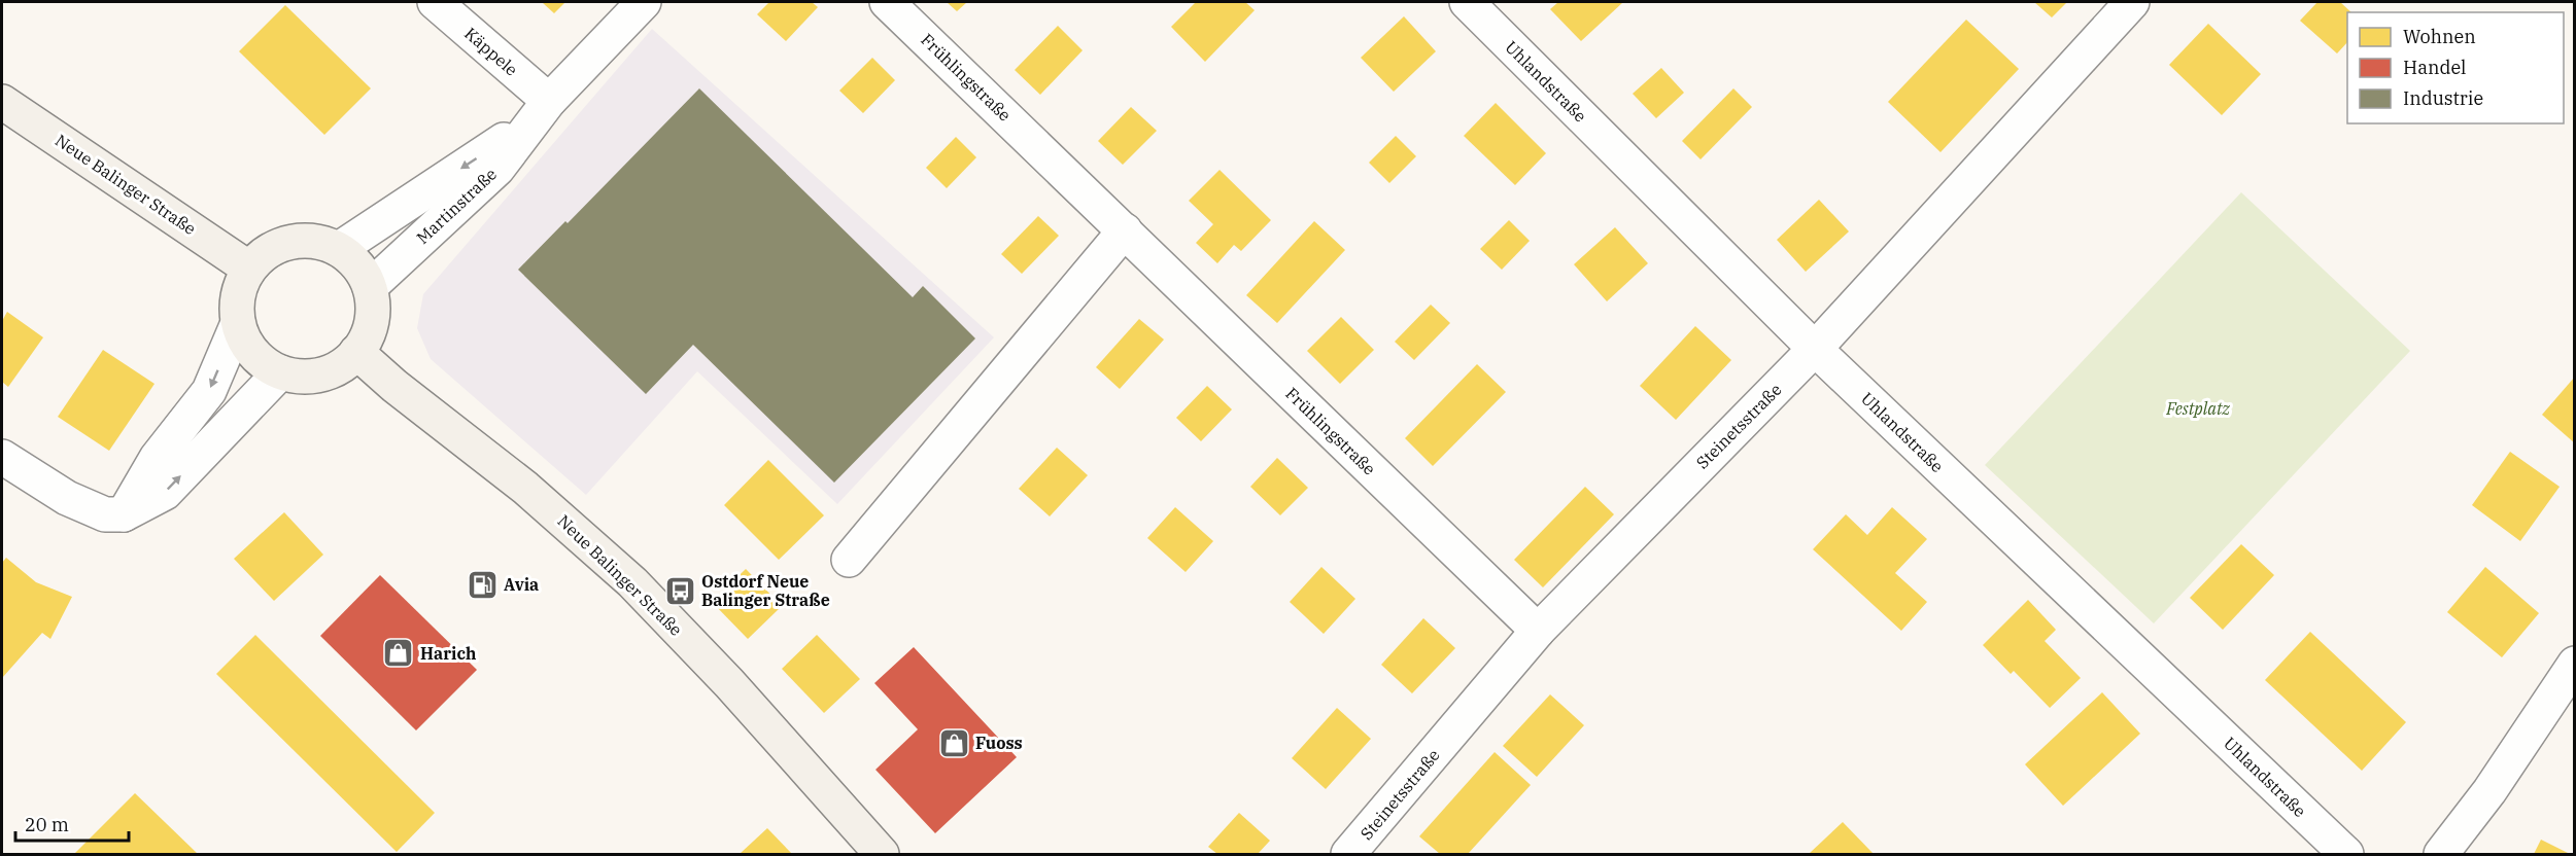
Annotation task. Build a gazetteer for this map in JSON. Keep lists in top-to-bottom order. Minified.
{"streets":{"main road":["Neue Balinger Straße"],"street":["Käppele","Frühlingstraße","Uhlandstraße","Martinstraße","Steinetsstraße"]},"crossings":[["Käppele","Martinstraße"],["Frühlingstraße","Steinetsstraße"],["Uhlandstraße","Steinetsstraße"],["Neue Balinger Straße","Martinstraße"]],"parks":["Festplatz"],"places":{"fuel station":["Avia"],"bus stop":["Ostdorf Neue Balinger Straße"],"shop":["Harich","Fuoss"]},"legend":["Wohnen","Handel","Industrie"],"scale_bar":"20 m"}
